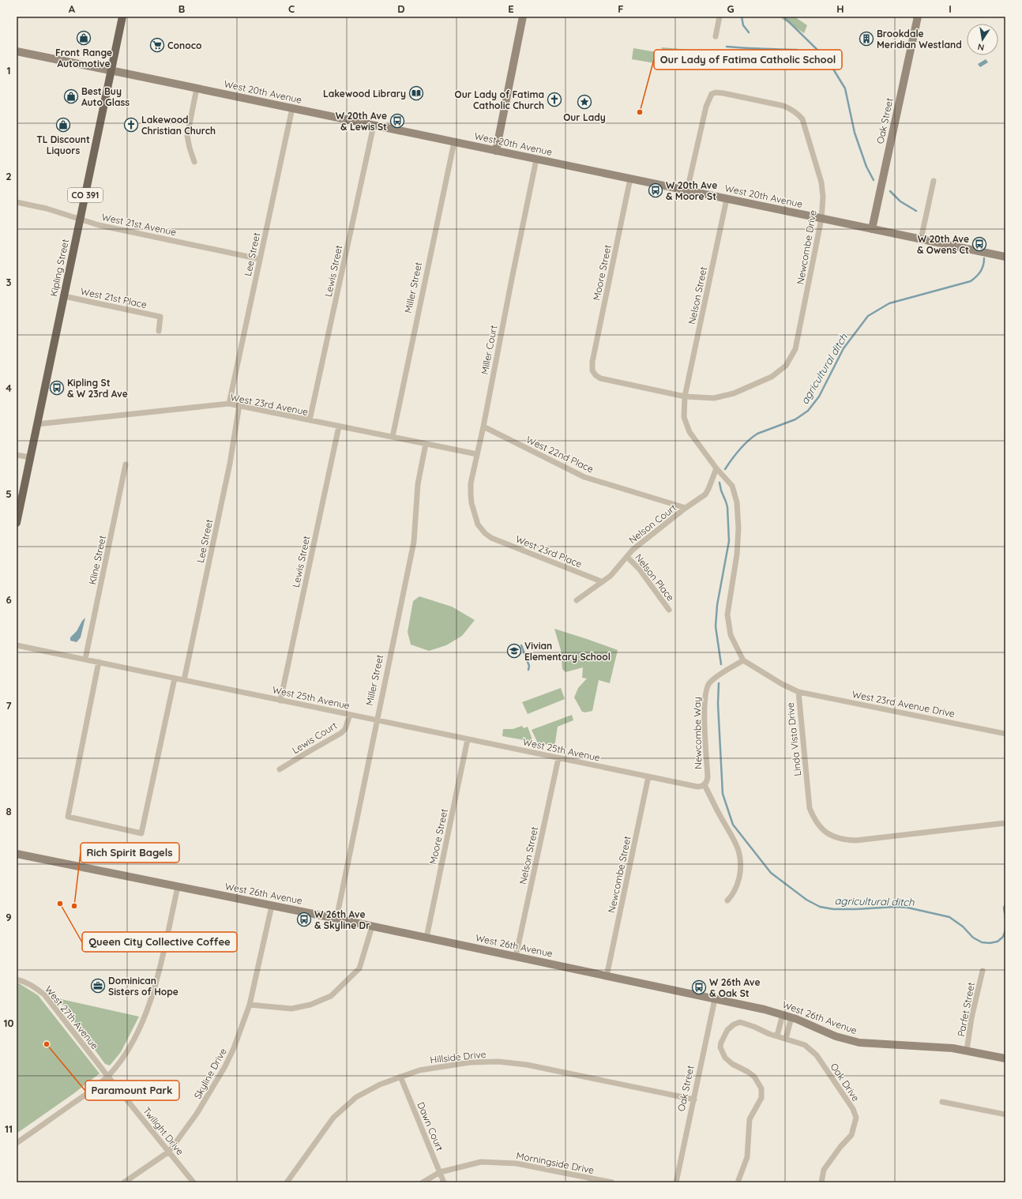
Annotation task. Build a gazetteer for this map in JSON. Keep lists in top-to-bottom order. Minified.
{"streets":{"main road":["CO 391","Kipling Street"],"street":["West 20th Avenue","Oak Street","West 21st Avenue","Newcombe Drive","Lee Street","Lewis Street","Moore Street","Miller Street","Nelson Street","West 21st Place","Miller Court","West 23rd Avenue","West 22nd Place","Nelson Court","West 23rd Place","Kline Street","Nelson Place","West 25th Avenue","West 23rd Avenue Drive","Newcombe Way","Lewis Court","Linda Vista Drive","Newcombe Street","West 26th Avenue","Parfet Street","West 27th Avenue","Hillside Drive","Skyline Drive","Oak Drive","Dawn Court","Twilight Drive","Morningside Drive"]},"crossings":[["West 20th Avenue","Oak Street"],["West 20th Avenue","Newcombe Drive"],["West 20th Avenue","Lee Street"],["West 20th Avenue","Kipling Street"],["West 20th Avenue","Lewis Street"],["West 20th Avenue","Moore Street"],["West 20th Avenue","Miller Street"],["West 20th Avenue","Nelson Street"],["West 20th Avenue","Miller Court"],["Oak Street","West 26th Avenue"],["Oak Street","Hillside Drive"],["West 21st Avenue","Lee Street"],["West 21st Avenue","Kipling Street"],["Newcombe Drive","Moore Street"],["Newcombe Drive","Nelson Street"],["Lee Street","West 23rd Avenue"],["Lee Street","West 25th Avenue"],["Kipling Street","West 21st Place"],["Kipling Street","West 23rd Avenue"],["Lewis Street","West 23rd Avenue"],["Lewis Street","West 25th Avenue"],["Moore Street","West 25th Avenue"],["Moore Street","West 26th Avenue"],["Miller Street","West 23rd Avenue"],["Miller Street","West 25th Avenue"],["Miller Street","West 26th Avenue"],["Nelson Street","West 25th Avenue"],["Nelson Street","West 26th Avenue"],["Miller Court","West 23rd Avenue"],["Miller Court","West 22nd Place"],["Miller Court","West 23rd Place"],["West 22nd Place","Nelson Court"],["Nelson Court","West 23rd Place"],["Nelson Court","Nelson Place"],["Kline Street","West 25th Avenue"],["West 25th Avenue","Newcombe Way"],["West 25th Avenue","Lewis Court"],["West 25th Avenue","Newcombe Street"],["West 23rd Avenue Drive","Linda Vista Drive"],["Newcombe Way","Linda Vista Drive"],["Newcombe Street","West 26th Avenue"],["West 26th Avenue","Parfet Street"],["West 26th Avenue","Skyline Drive"],["West 27th Avenue","Twilight Drive"],["Hillside Drive","Dawn Court"],["Skyline Drive","Twilight Drive"],["Dawn Court","Morningside Drive"]],"water":["agricultural ditch"],"places":{"shop":["Front Range Automotive","Best Buy Auto Glass","TL Discount Liquors"],"building":["Brookdale Meridian Westland"],"supermarket":["Conoco"],"library":["Lakewood Library"],"church":["Our Lady of Fatima Catholic Church","Lakewood Christian Church"],"place":["Our Lady"],"other":["Our Lady of Fatima Catholic School","Queen City Collective Coffee","Rich Spirit Bagels","Paramount Park"],"bus stop":["W 20th Ave & Lewis St","W 20th Ave & Moore St","W 20th Ave & Owens Ct","Kipling St & W 23rd Ave","W 26th Ave & Skyline Dr","W 26th Ave & Oak St"],"school or university":["Vivian Elementary School"],"office":["Dominican Sisters of Hope"]},"north":"bottom","grid":{"columns":["A","B","C","D","E","F","G","H","I"],"rows":["1","2","3","4","5","6","7","8","9","10","11"]}}
